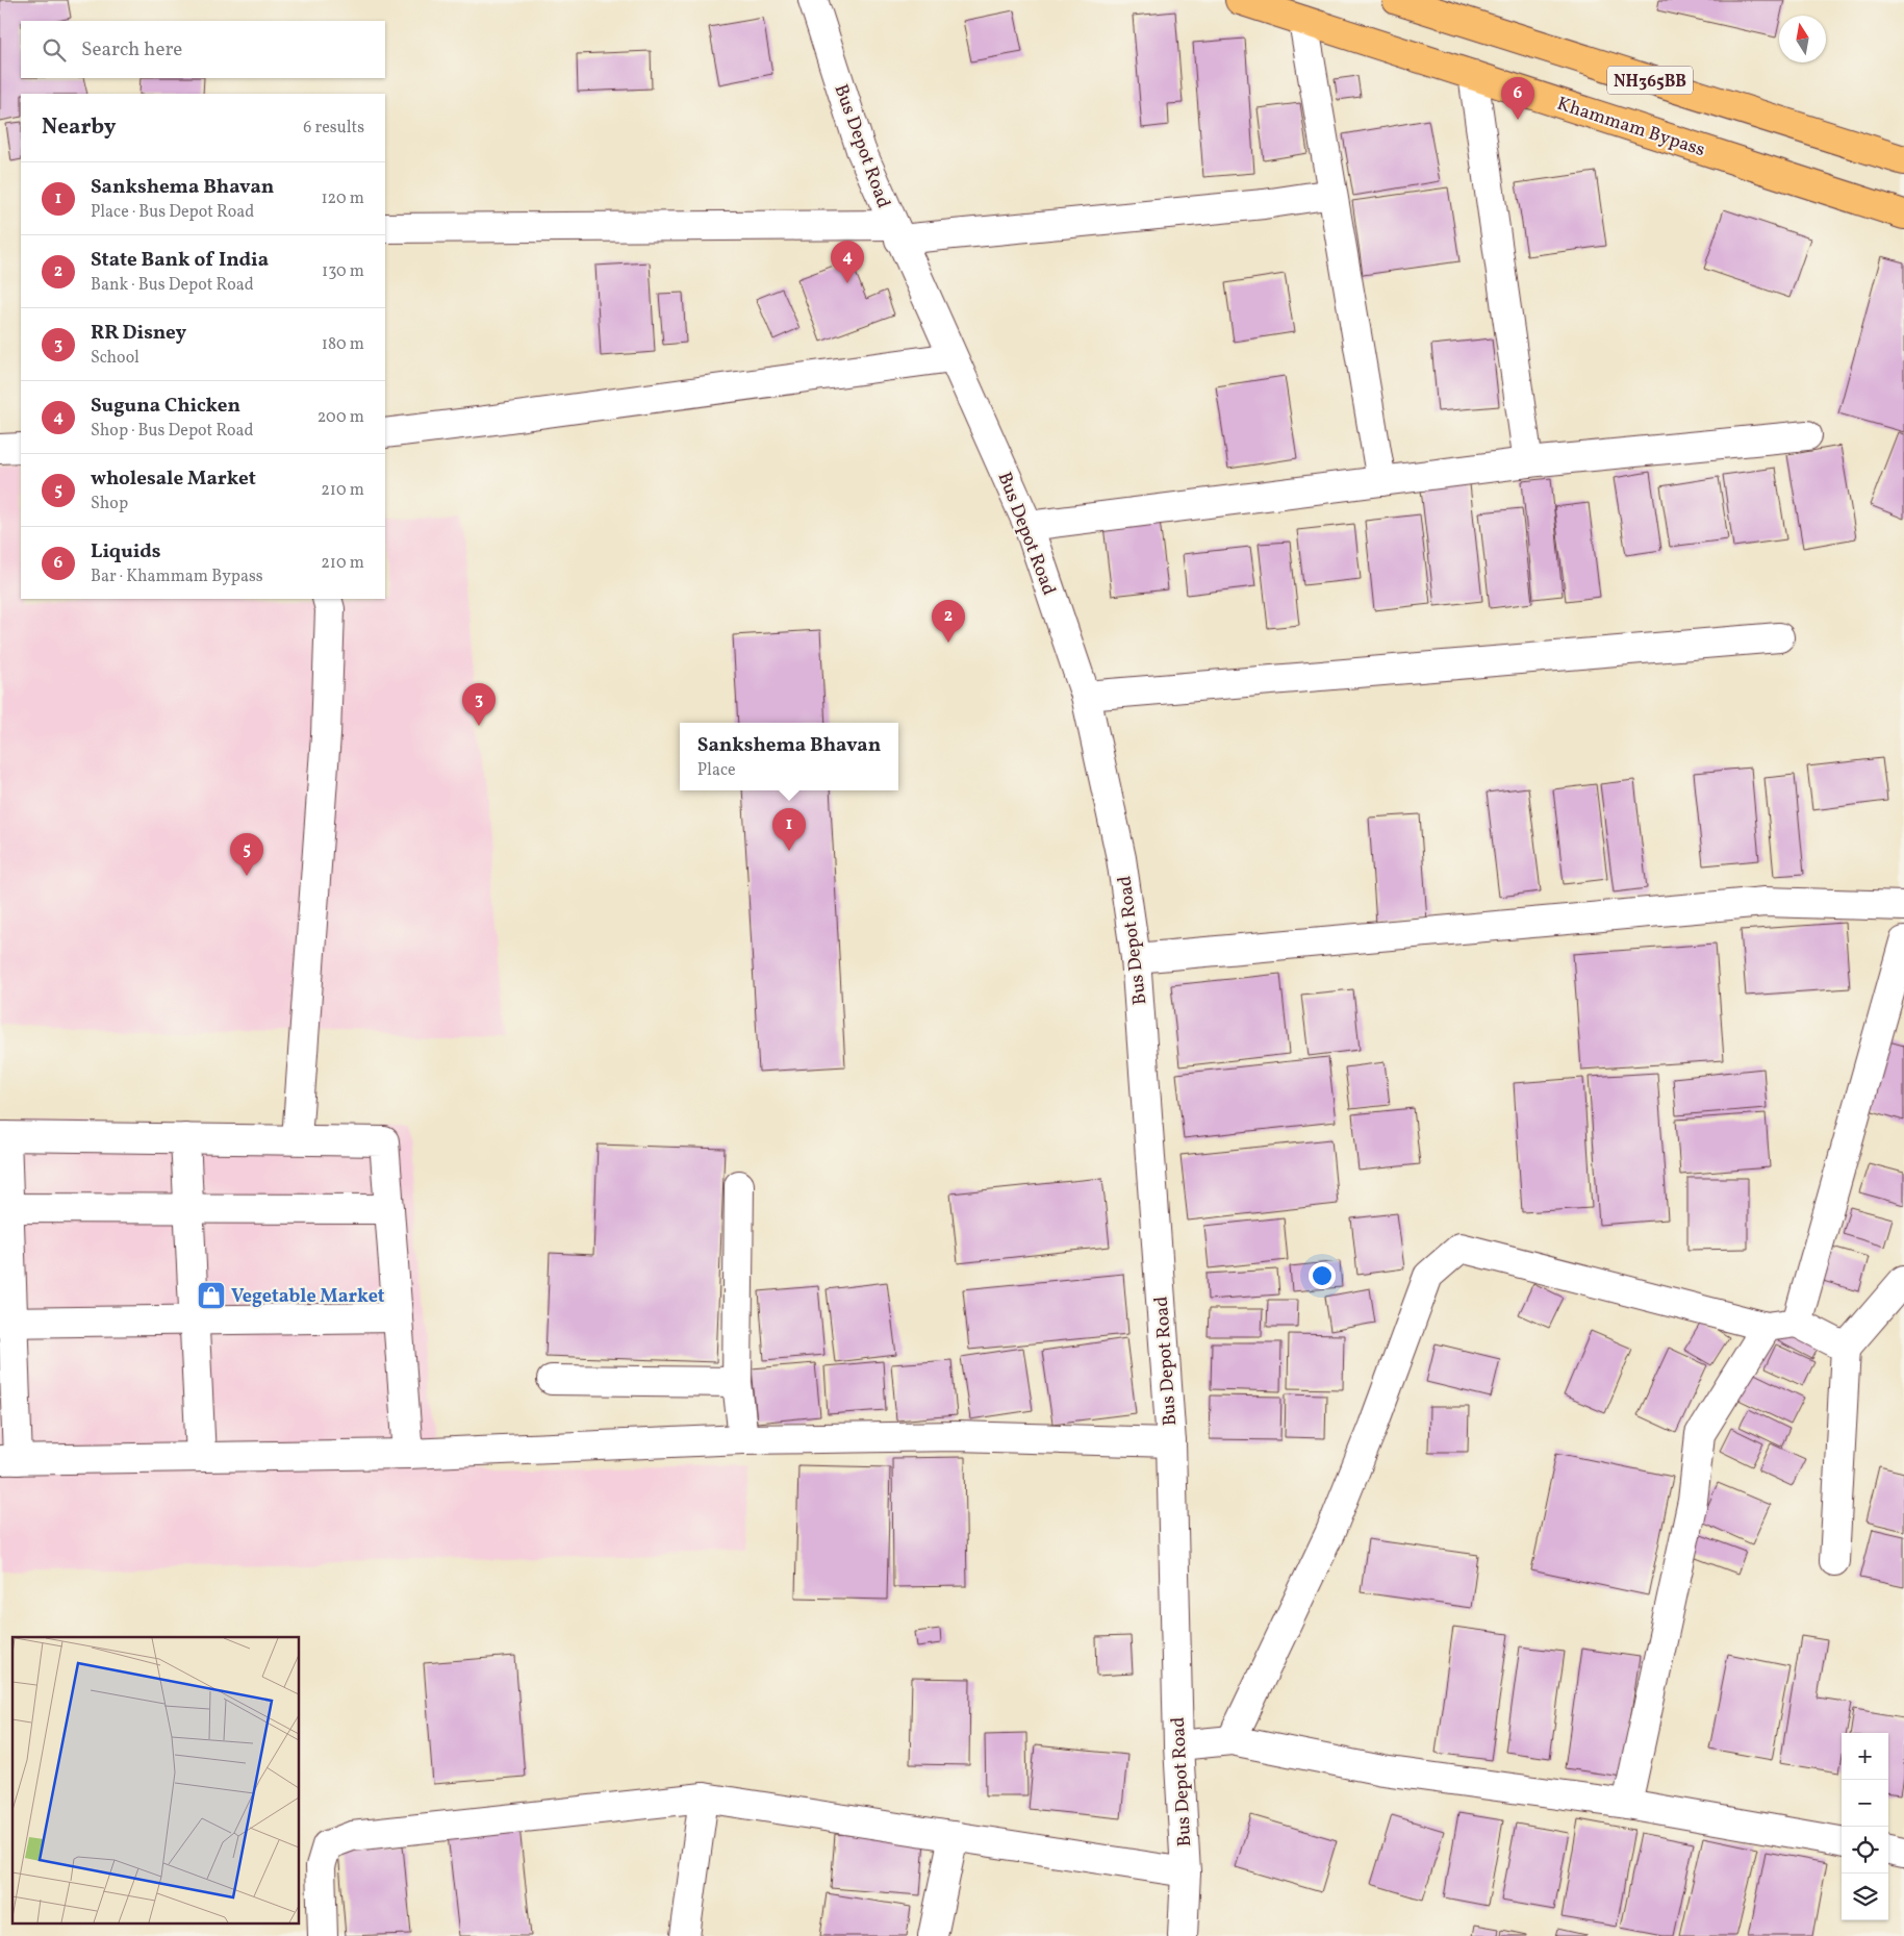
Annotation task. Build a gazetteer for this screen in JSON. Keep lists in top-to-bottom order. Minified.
{"streets":{"highway":["NH365BB","Khammam Bypass"],"street":["Bus Depot Road"]},"places":{"shop":["Vegetable Market"]},"north":"top","page":{"search":"Search here","pins":["6","4","2","3","1","5"],"heading":["Nearby","6 results"],"list":[{"mark":"1","name":"Sankshema Bhavan","note":"Place · Bus Depot Road","value":"120 m"},{"mark":"2","name":"State Bank of India","note":"Bank · Bus Depot Road","value":"130 m"},{"mark":"3","name":"RR Disney","note":"School","value":"180 m"},{"mark":"4","name":"Suguna Chicken","note":"Shop · Bus Depot Road","value":"200 m"},{"mark":"5","name":"wholesale Market","note":"Shop","value":"210 m"},{"mark":"6","name":"Liquids","note":"Bar · Khammam Bypass","value":"210 m"}],"popup":["Sankshema Bhavan","Place"],"map_buttons":["+","−"]}}
